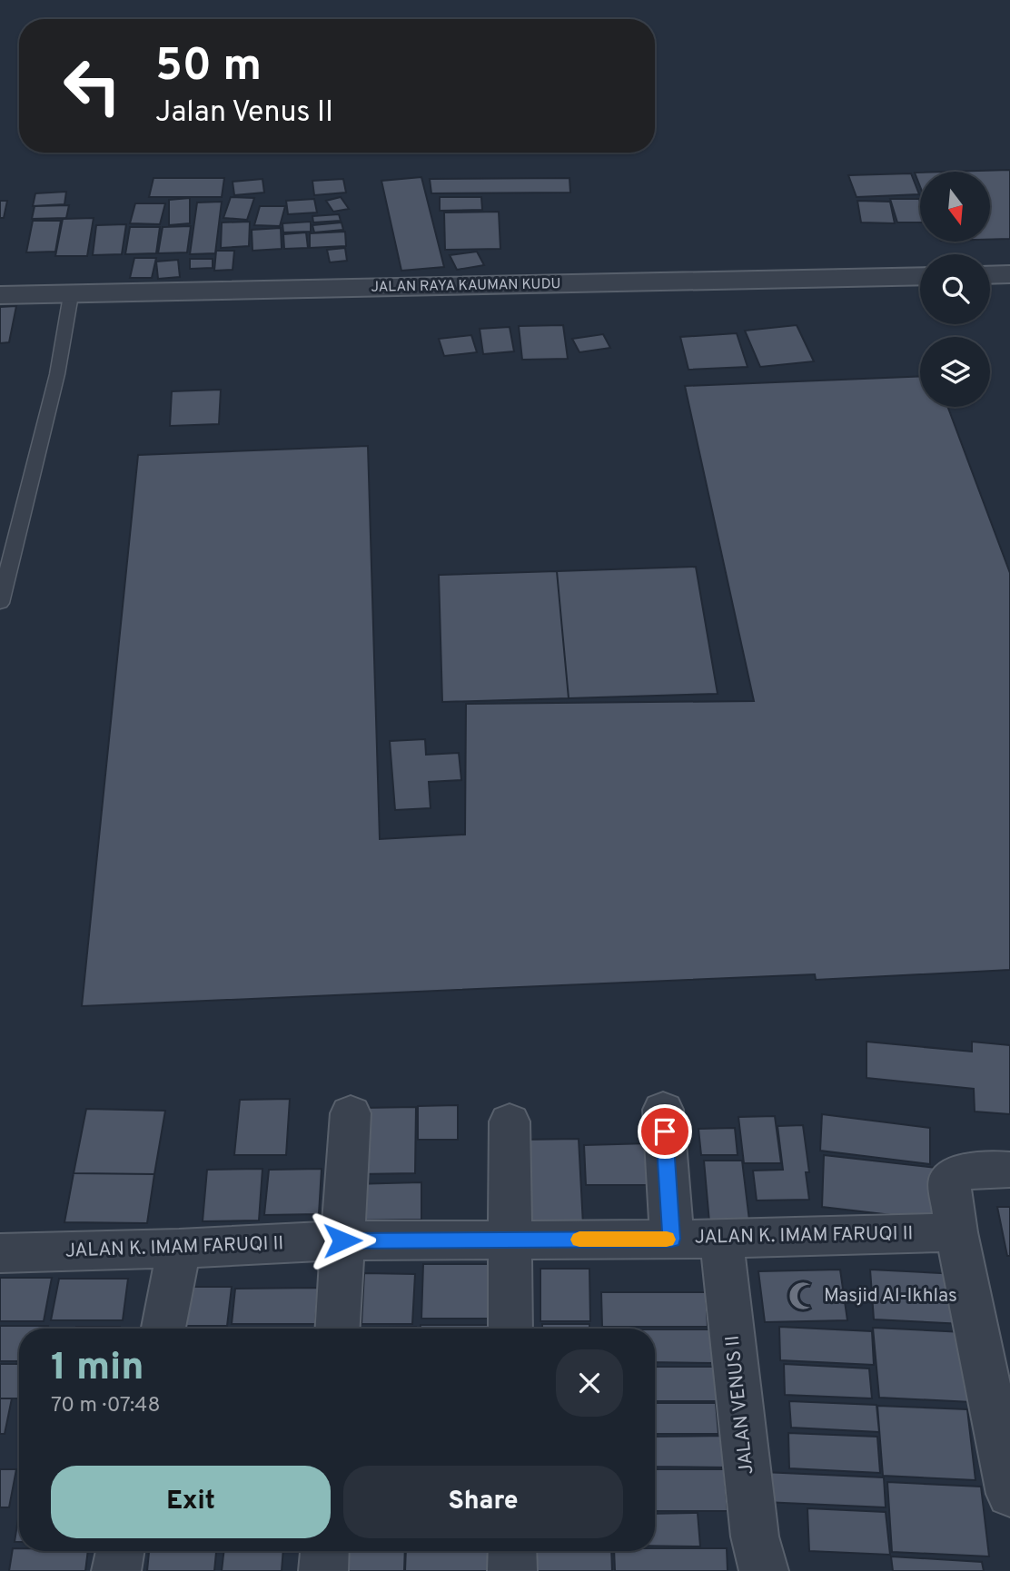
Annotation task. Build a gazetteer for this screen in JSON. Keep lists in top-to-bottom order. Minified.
{"streets":{"street":["JALAN RAYA KAUMAN KUDU","JALAN K. IMAM FARUQI II","JALAN VENUS II"]},"crossings":[["JALAN K. IMAM FARUQI II","JALAN VENUS II"]],"places":{"mosque":["Masjid Al-Ikhlas"]},"north":"bottom","page":{"turn":["50 m","Jalan Venus II"],"heading":["1 min","70 m · 07:48"],"buttons":["Exit","Share"]}}
